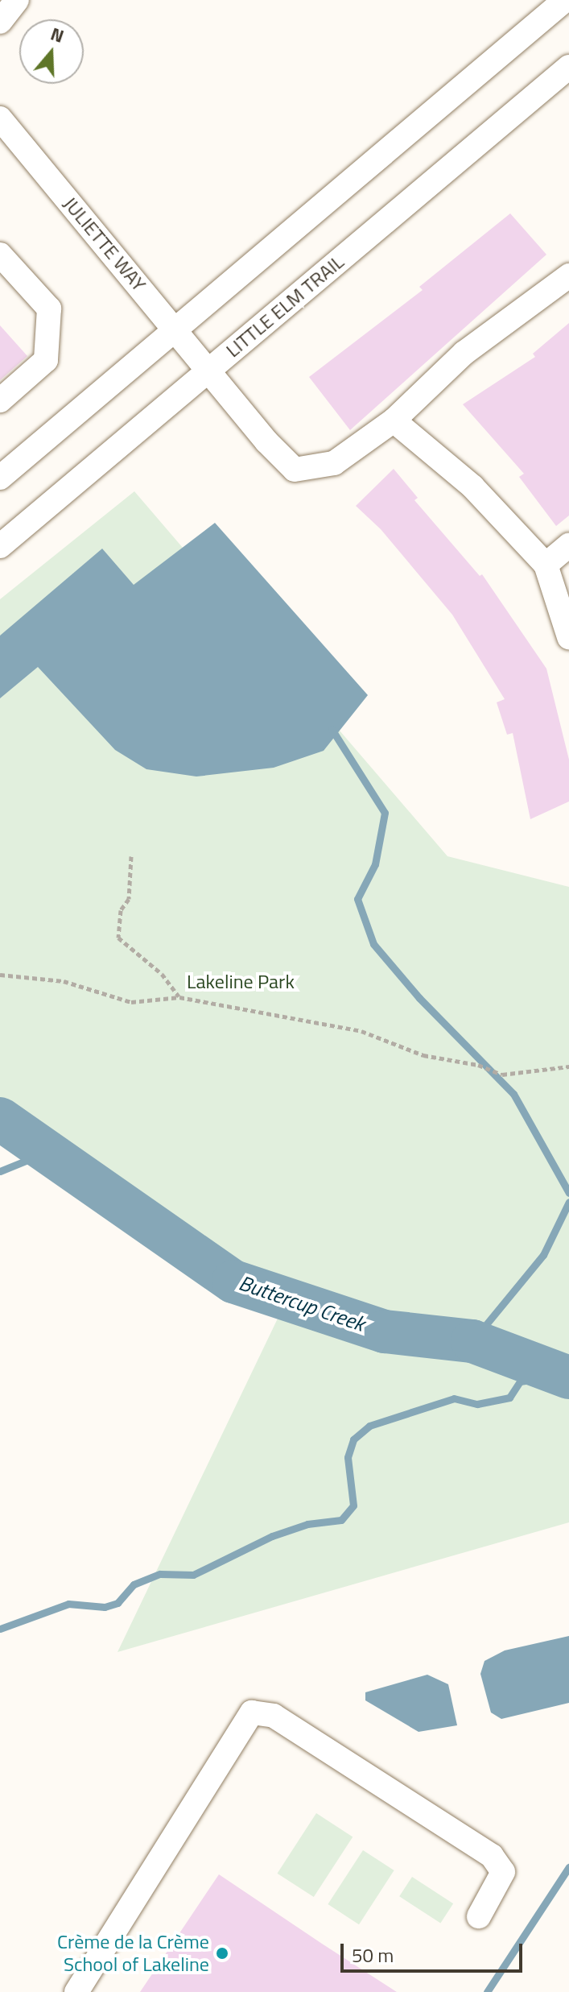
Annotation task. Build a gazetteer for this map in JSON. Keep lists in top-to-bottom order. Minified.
{"streets":{"street":["JULIETTE WAY","LITTLE ELM TRAIL"]},"crossings":[["JULIETTE WAY","LITTLE ELM TRAIL"]],"water":["Buttercup Creek"],"parks":["Lakeline Park"],"places":["Crème de la Crème School of Lakeline"],"scale_bar":"50 m","north":"top"}
